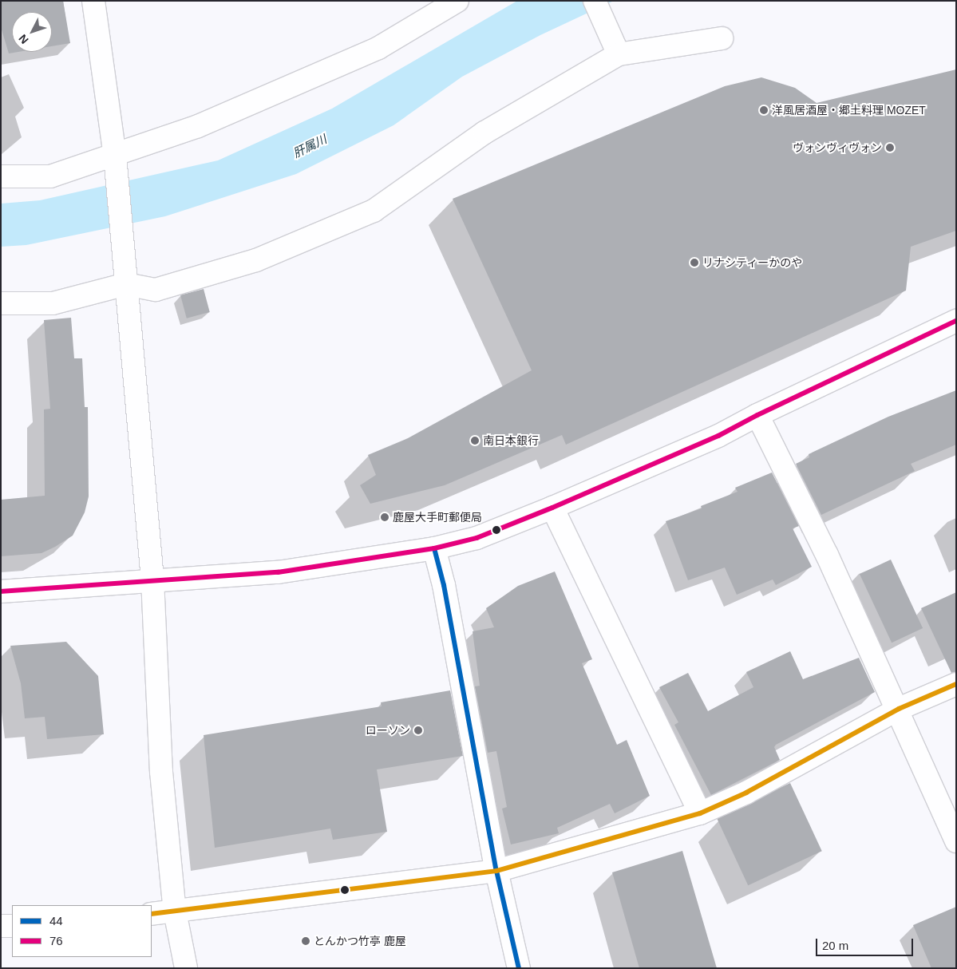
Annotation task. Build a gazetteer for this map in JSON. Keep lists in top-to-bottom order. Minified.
{"water":["肝属川"],"places":["洋風居酒屋・郷土料理 MOZET","ヴォンヴィヴォン","リナシティーかのや","南日本銀行","鹿屋大手町郵便局","ローソン","とんかつ竹亭 鹿屋"],"lines":["transit line 76","transit line 44"],"legend":["44","76"],"scale_bar":"20 m","north":"bottom left"}
